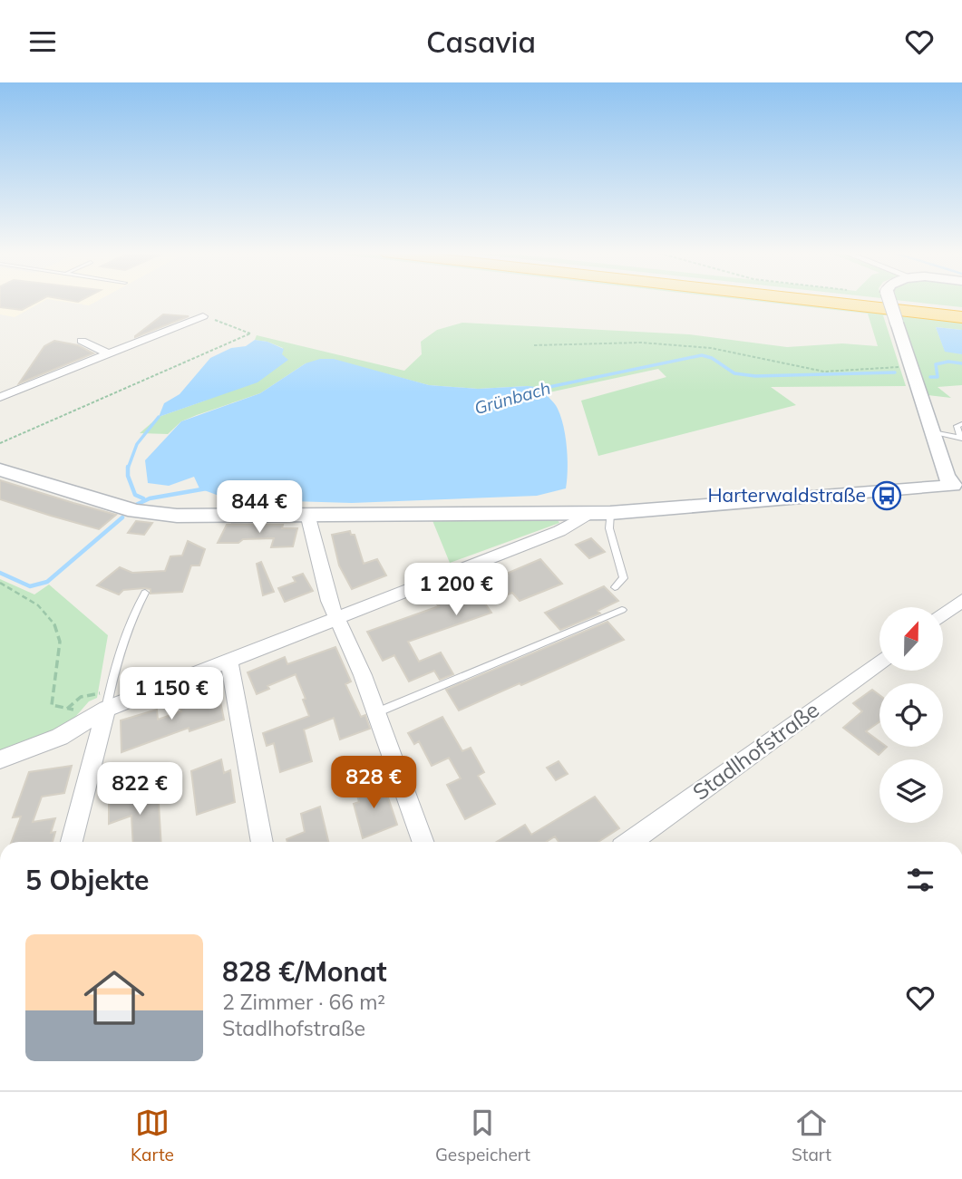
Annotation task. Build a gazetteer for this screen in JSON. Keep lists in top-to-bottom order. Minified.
{"streets":{"street":["Stadlhofstraße"]},"water":["Grünbach"],"places":{"bus stop":["Harterwaldstraße"]},"north":"top","page":{"header":"Casavia","price":["844 €","1 200 €","1 150 €","828 €","822 €"],"heading":"5 Objekte","list":[{"name":"828 €/Monat","note":"2 Zimmer · 66 m² · Stadlhofstraße"}],"tabs":["Karte","Gespeichert","Start"]}}
